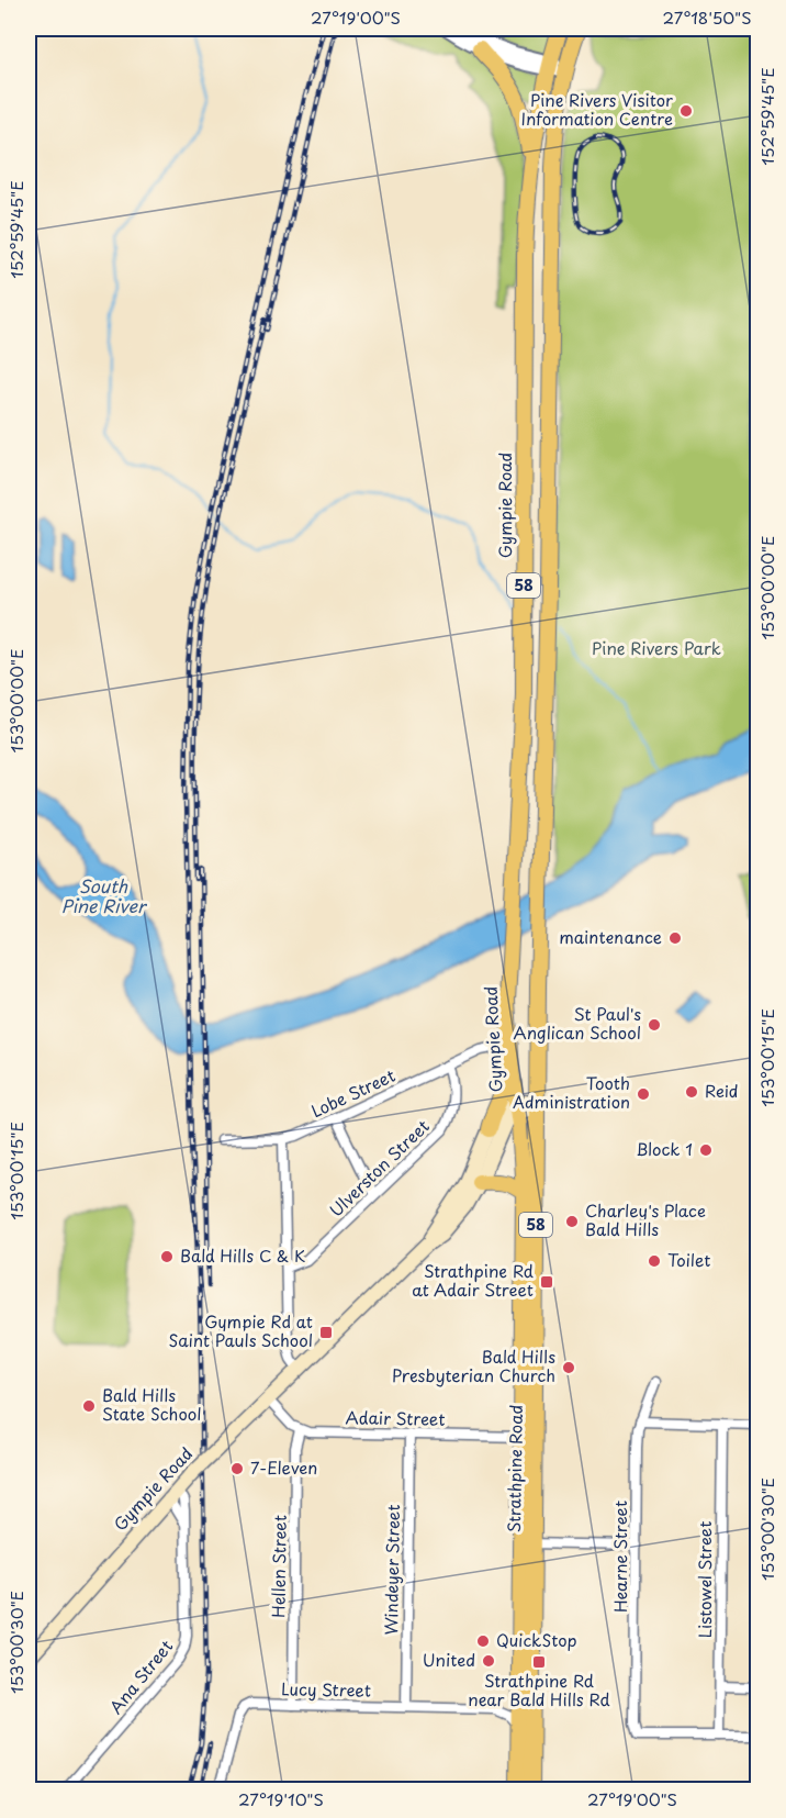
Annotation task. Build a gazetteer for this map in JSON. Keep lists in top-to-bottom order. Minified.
{"streets":{"highway":["Gympie Road","58","Strathpine Road"],"street":["Lobe Street","Ulverston Street","Adair Street","Hearne Street","Hellen Street","Windeyer Street","Listowel Street","Ana Street","Lucy Street"]},"crossings":[["Gympie Road","58"],["Gympie Road","Strathpine Road"],["Gympie Road","Ana Street"],["58","Strathpine Road"],["Lobe Street","Ulverston Street"],["Adair Street","Strathpine Road"],["Adair Street","Hellen Street"],["Adair Street","Windeyer Street"],["Hearne Street","Listowel Street"],["Hellen Street","Lucy Street"],["Windeyer Street","Lucy Street"]],"water":["South Pine River"],"parks":["Pine Rivers Park"],"places":{"other":["Pine Rivers Visitor Information Centre","maintenance","St Paul's Anglican School","Reid","Tooth Administration","Block 1","Charley's Place Bald Hills","Bald Hills C & K","Toilet","Bald Hills Presbyterian Church","Bald Hills State School","7-Eleven","QuickStop","United"],"transit":["Strathpine Rd at Adair Street","Gympie Rd at Saint Pauls School","Strathpine Rd near Bald Hills Rd"]},"coordinates":["27°19'00\"S","27°18'50\"S","152°59'45\"E","153°00'00\"E","153°00'15\"E","153°00'30\"E","27°19'10\"S"]}
